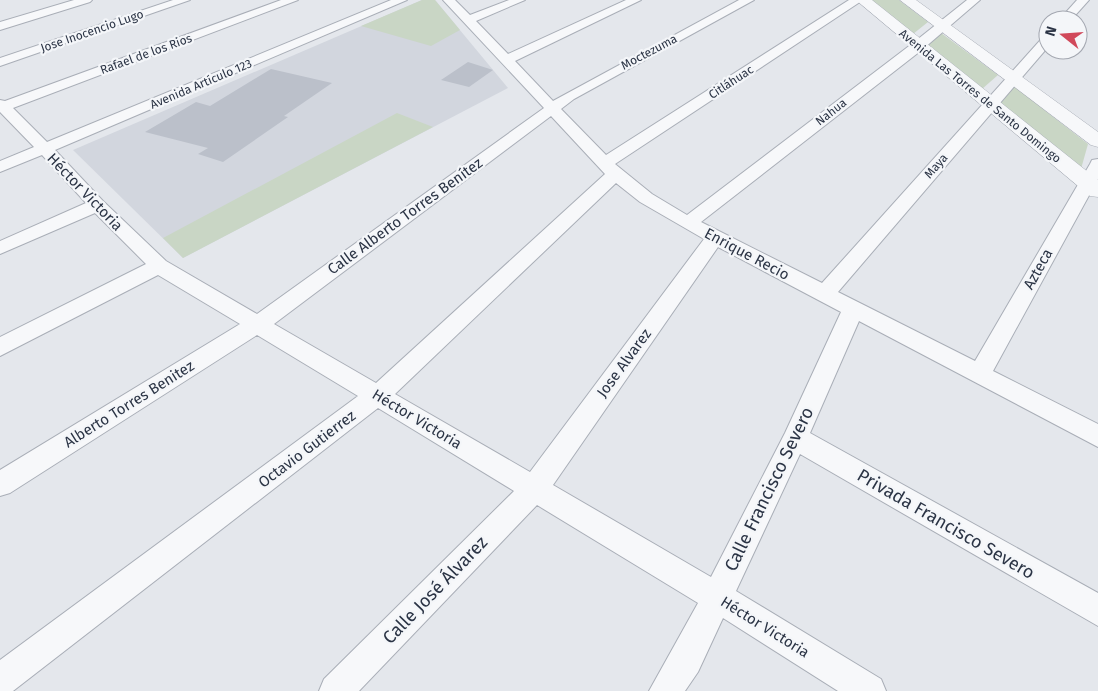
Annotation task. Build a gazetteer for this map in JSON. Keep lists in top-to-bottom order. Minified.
{"streets":{"street":["Jose Inocencio Lugo","Moctezuma","Rafael de los Rios","Citláhuac","Avenida Artículo 123","Avenida Las Torres de Santo Domingo","Nahua","Maya","Héctor Victoria","Calle Alberto Torres Benítez","Enrique Recio","Azteca","Jose Alvarez","Alberto Torres Benitez","Octavio Gutierrez","Calle Francisco Severo","Privada Francisco Severo","Calle José Álvarez"]},"crossings":[["Moctezuma","Calle Alberto Torres Benítez"],["Moctezuma","Enrique Recio"],["Rafael de los Rios","Héctor Victoria"],["Citláhuac","Enrique Recio"],["Citláhuac","Octavio Gutierrez"],["Avenida Artículo 123","Héctor Victoria"],["Avenida Las Torres de Santo Domingo","Nahua"],["Avenida Las Torres de Santo Domingo","Maya"],["Avenida Las Torres de Santo Domingo","Azteca"],["Nahua","Enrique Recio"],["Maya","Enrique Recio"],["Héctor Victoria","Calle Alberto Torres Benítez"],["Héctor Victoria","Jose Alvarez"],["Héctor Victoria","Alberto Torres Benitez"],["Héctor Victoria","Octavio Gutierrez"],["Héctor Victoria","Calle Francisco Severo"],["Héctor Victoria","Calle José Álvarez"],["Calle Alberto Torres Benítez","Enrique Recio"],["Calle Alberto Torres Benítez","Alberto Torres Benitez"],["Enrique Recio","Azteca"],["Enrique Recio","Jose Alvarez"],["Enrique Recio","Octavio Gutierrez"],["Enrique Recio","Calle Francisco Severo"],["Jose Alvarez","Calle José Álvarez"],["Calle Francisco Severo","Privada Francisco Severo"]],"north":"left"}
